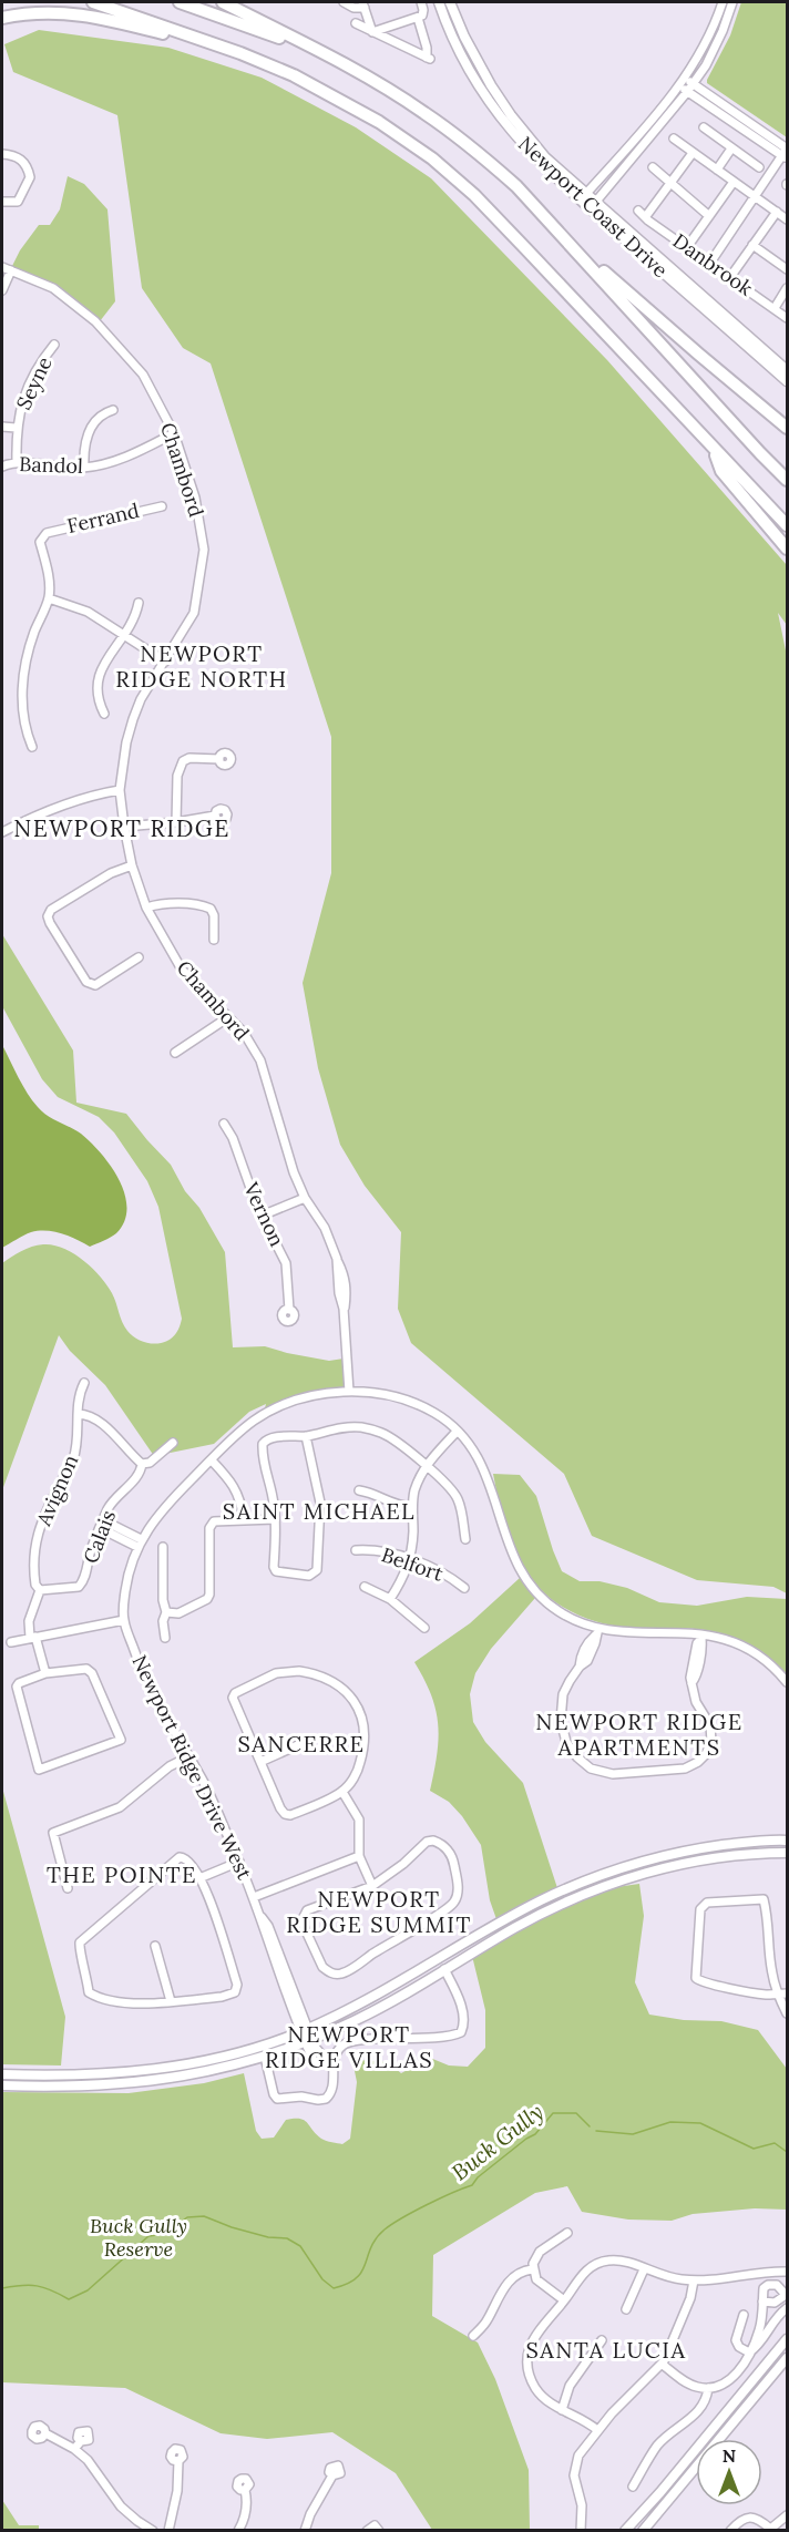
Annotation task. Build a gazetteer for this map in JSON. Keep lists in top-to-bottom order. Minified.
{"streets":{"main road":["Newport Coast Drive"],"street":["Danbrook","Seyne","Bandol","Chambord","Ferrand","Vernon","Avignon","Calais","Belfort","Newport Ridge Drive West"]},"crossings":[["Seyne","Bandol"],["Bandol","Chambord"],["Avignon","Calais"]],"districts":["NEWPORT RIDGE NORTH","NEWPORT RIDGE","SAINT MICHAEL","NEWPORT RIDGE APARTMENTS","SANCERRE","THE POINTE","NEWPORT RIDGE SUMMIT","NEWPORT RIDGE VILLAS","SANTA LUCIA"],"water":["Buck Gully"],"parks":["Buck Gully Reserve"],"north":"top"}
